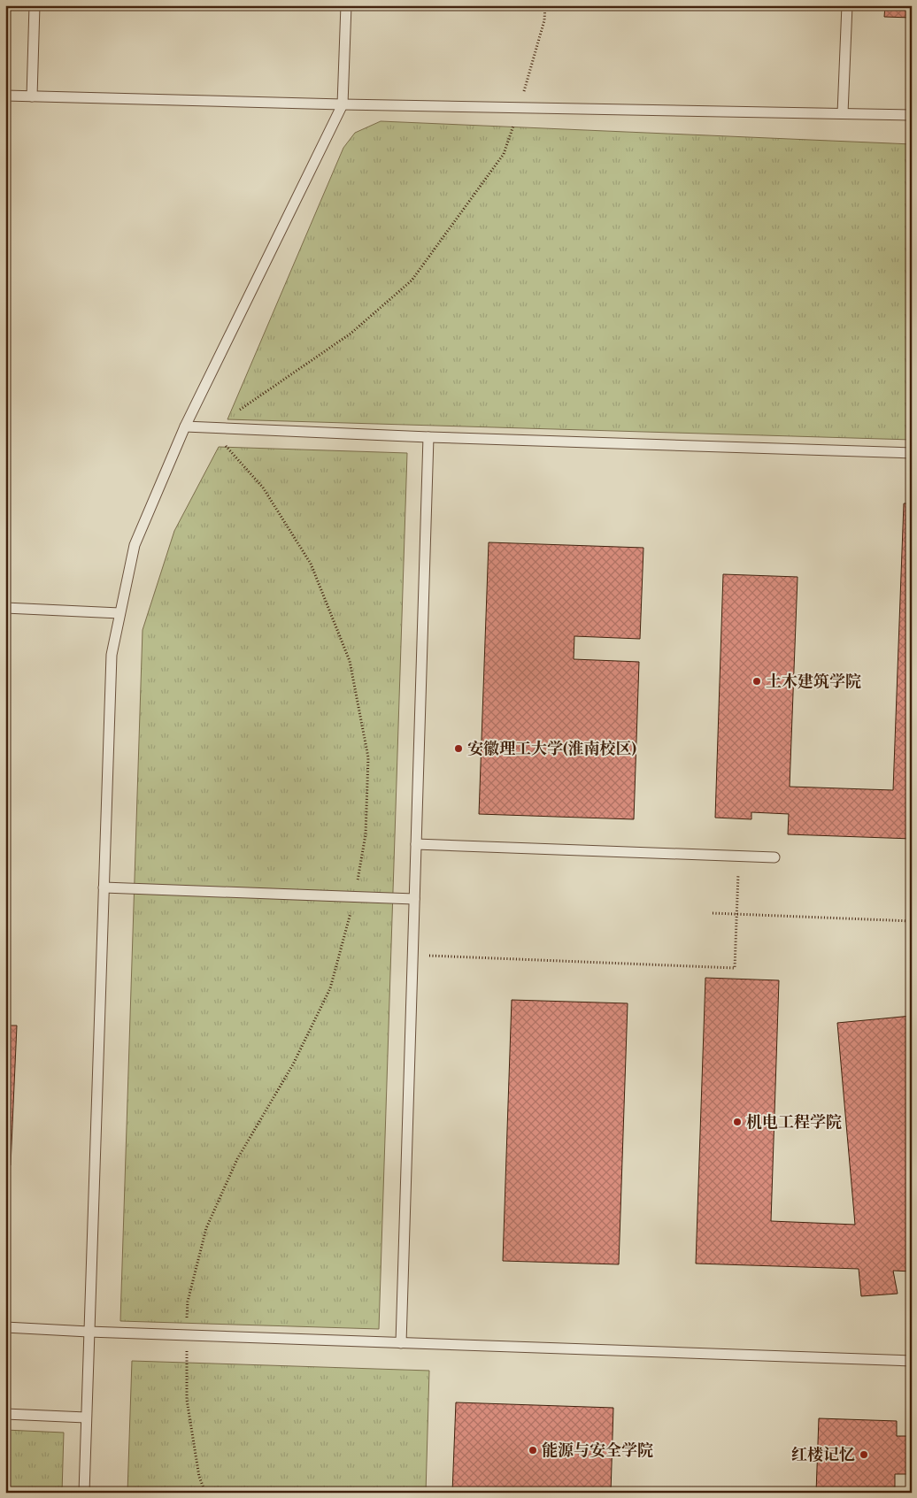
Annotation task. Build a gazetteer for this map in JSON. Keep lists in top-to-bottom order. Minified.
{"places":["土木建筑学院","安徽理工大学(淮南校区)","机电工程学院","能源与安全学院","红楼记忆"]}
